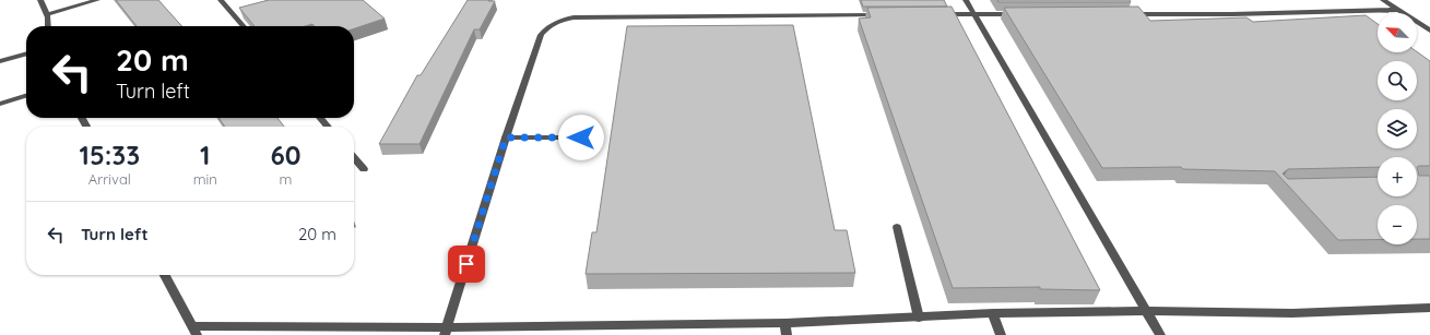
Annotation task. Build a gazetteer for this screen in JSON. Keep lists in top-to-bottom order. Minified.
{"north":"top left","page":{"map_buttons":["+","−"],"turn":["20 m","Turn left"],"eta":["15:33","Arrival","1","min","60","m"],"list":[{"name":"Turn left","value":"20 m"}]}}
